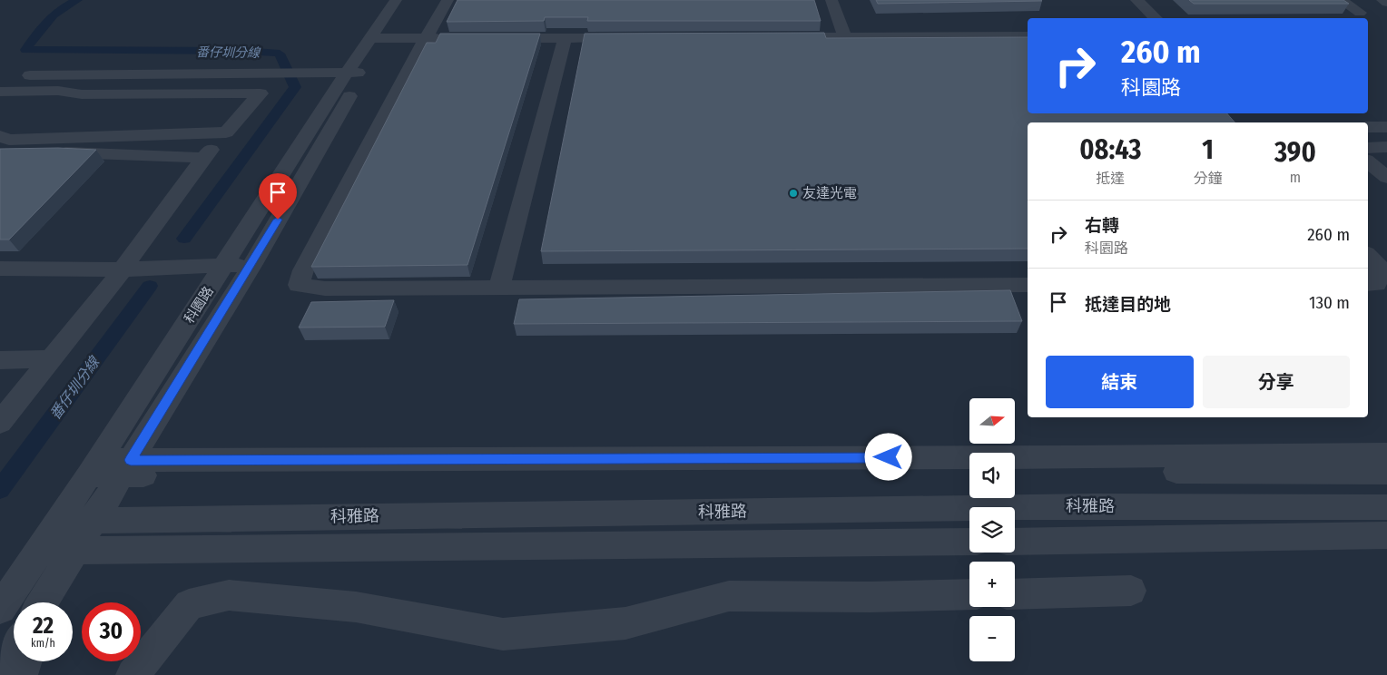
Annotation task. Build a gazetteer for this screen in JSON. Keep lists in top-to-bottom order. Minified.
{"streets":{"street":["科園路","科雅路"]},"crossings":[["科園路","科雅路"]],"water":["番仔圳分線"],"places":["友達光電"],"north":"right","page":{"turn":["260 m","科園路"],"eta":["08:43","抵達","1","分鐘","390","m"],"list":[{"name":"右轉","note":"科園路","value":"260 m"},{"name":"抵達目的地","value":"130 m"}],"buttons":["結束","分享"],"map_buttons":["+","−"],"speed":"22 km/h","limit":"30"}}
